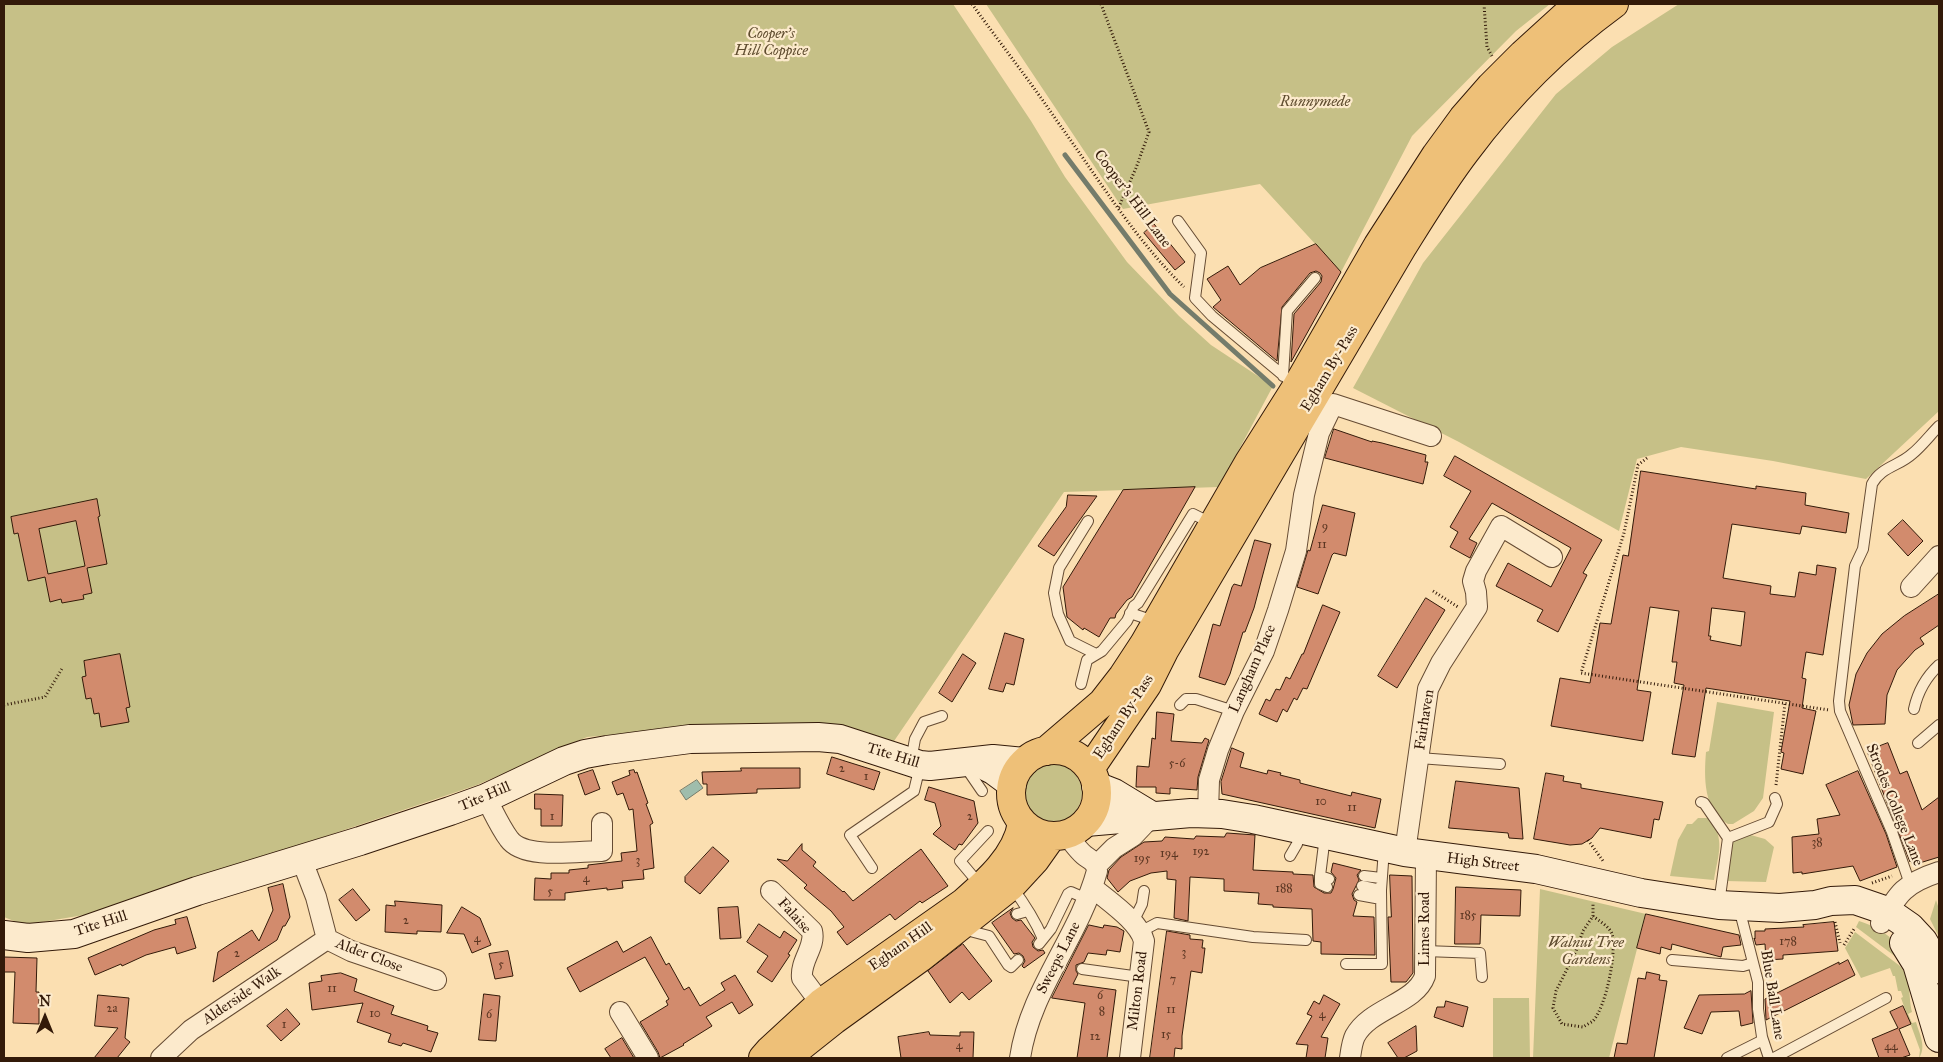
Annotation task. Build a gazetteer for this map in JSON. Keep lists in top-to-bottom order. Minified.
{"streets":{"main road":["Egham By-Pass","Egham Hill"],"street":["Langham Place","Fairhaven","Tite Hill","High Street","Falaise","Limes Road","Alder Close","Sweeps Lane","Milton Road","Alderside Walk"],"lane":["Strodes College Lane","Blue Ball Lane"],"path":["Cooper's Hill Lane"]},"crossings":[["Egham By-Pass","High Street"],["Egham By-Pass","Egham Hill"],["Egham By-Pass","Sweeps Lane"],["Langham Place","High Street"],["Fairhaven","High Street"],["Fairhaven","Limes Road"],["Tite Hill","Alder Close"],["High Street","Limes Road"],["High Street","Egham Hill"],["High Street","Sweeps Lane"],["High Street","Blue Ball Lane"],["Falaise","Egham Hill"],["Egham Hill","Sweeps Lane"],["Alder Close","Alderside Walk"]],"parks":["Cooper's Hill Coppice","Runnymede","Walnut Tree Gardens"],"house_numbers":["9","11","5-6","2","1","10","11","1","2","38","192","194","195","3","4","188","5","185","2","4","178","3","2","5","7","11","6","2a","11","8","10","6","4","1","15","12","4","44"],"north":"top"}
